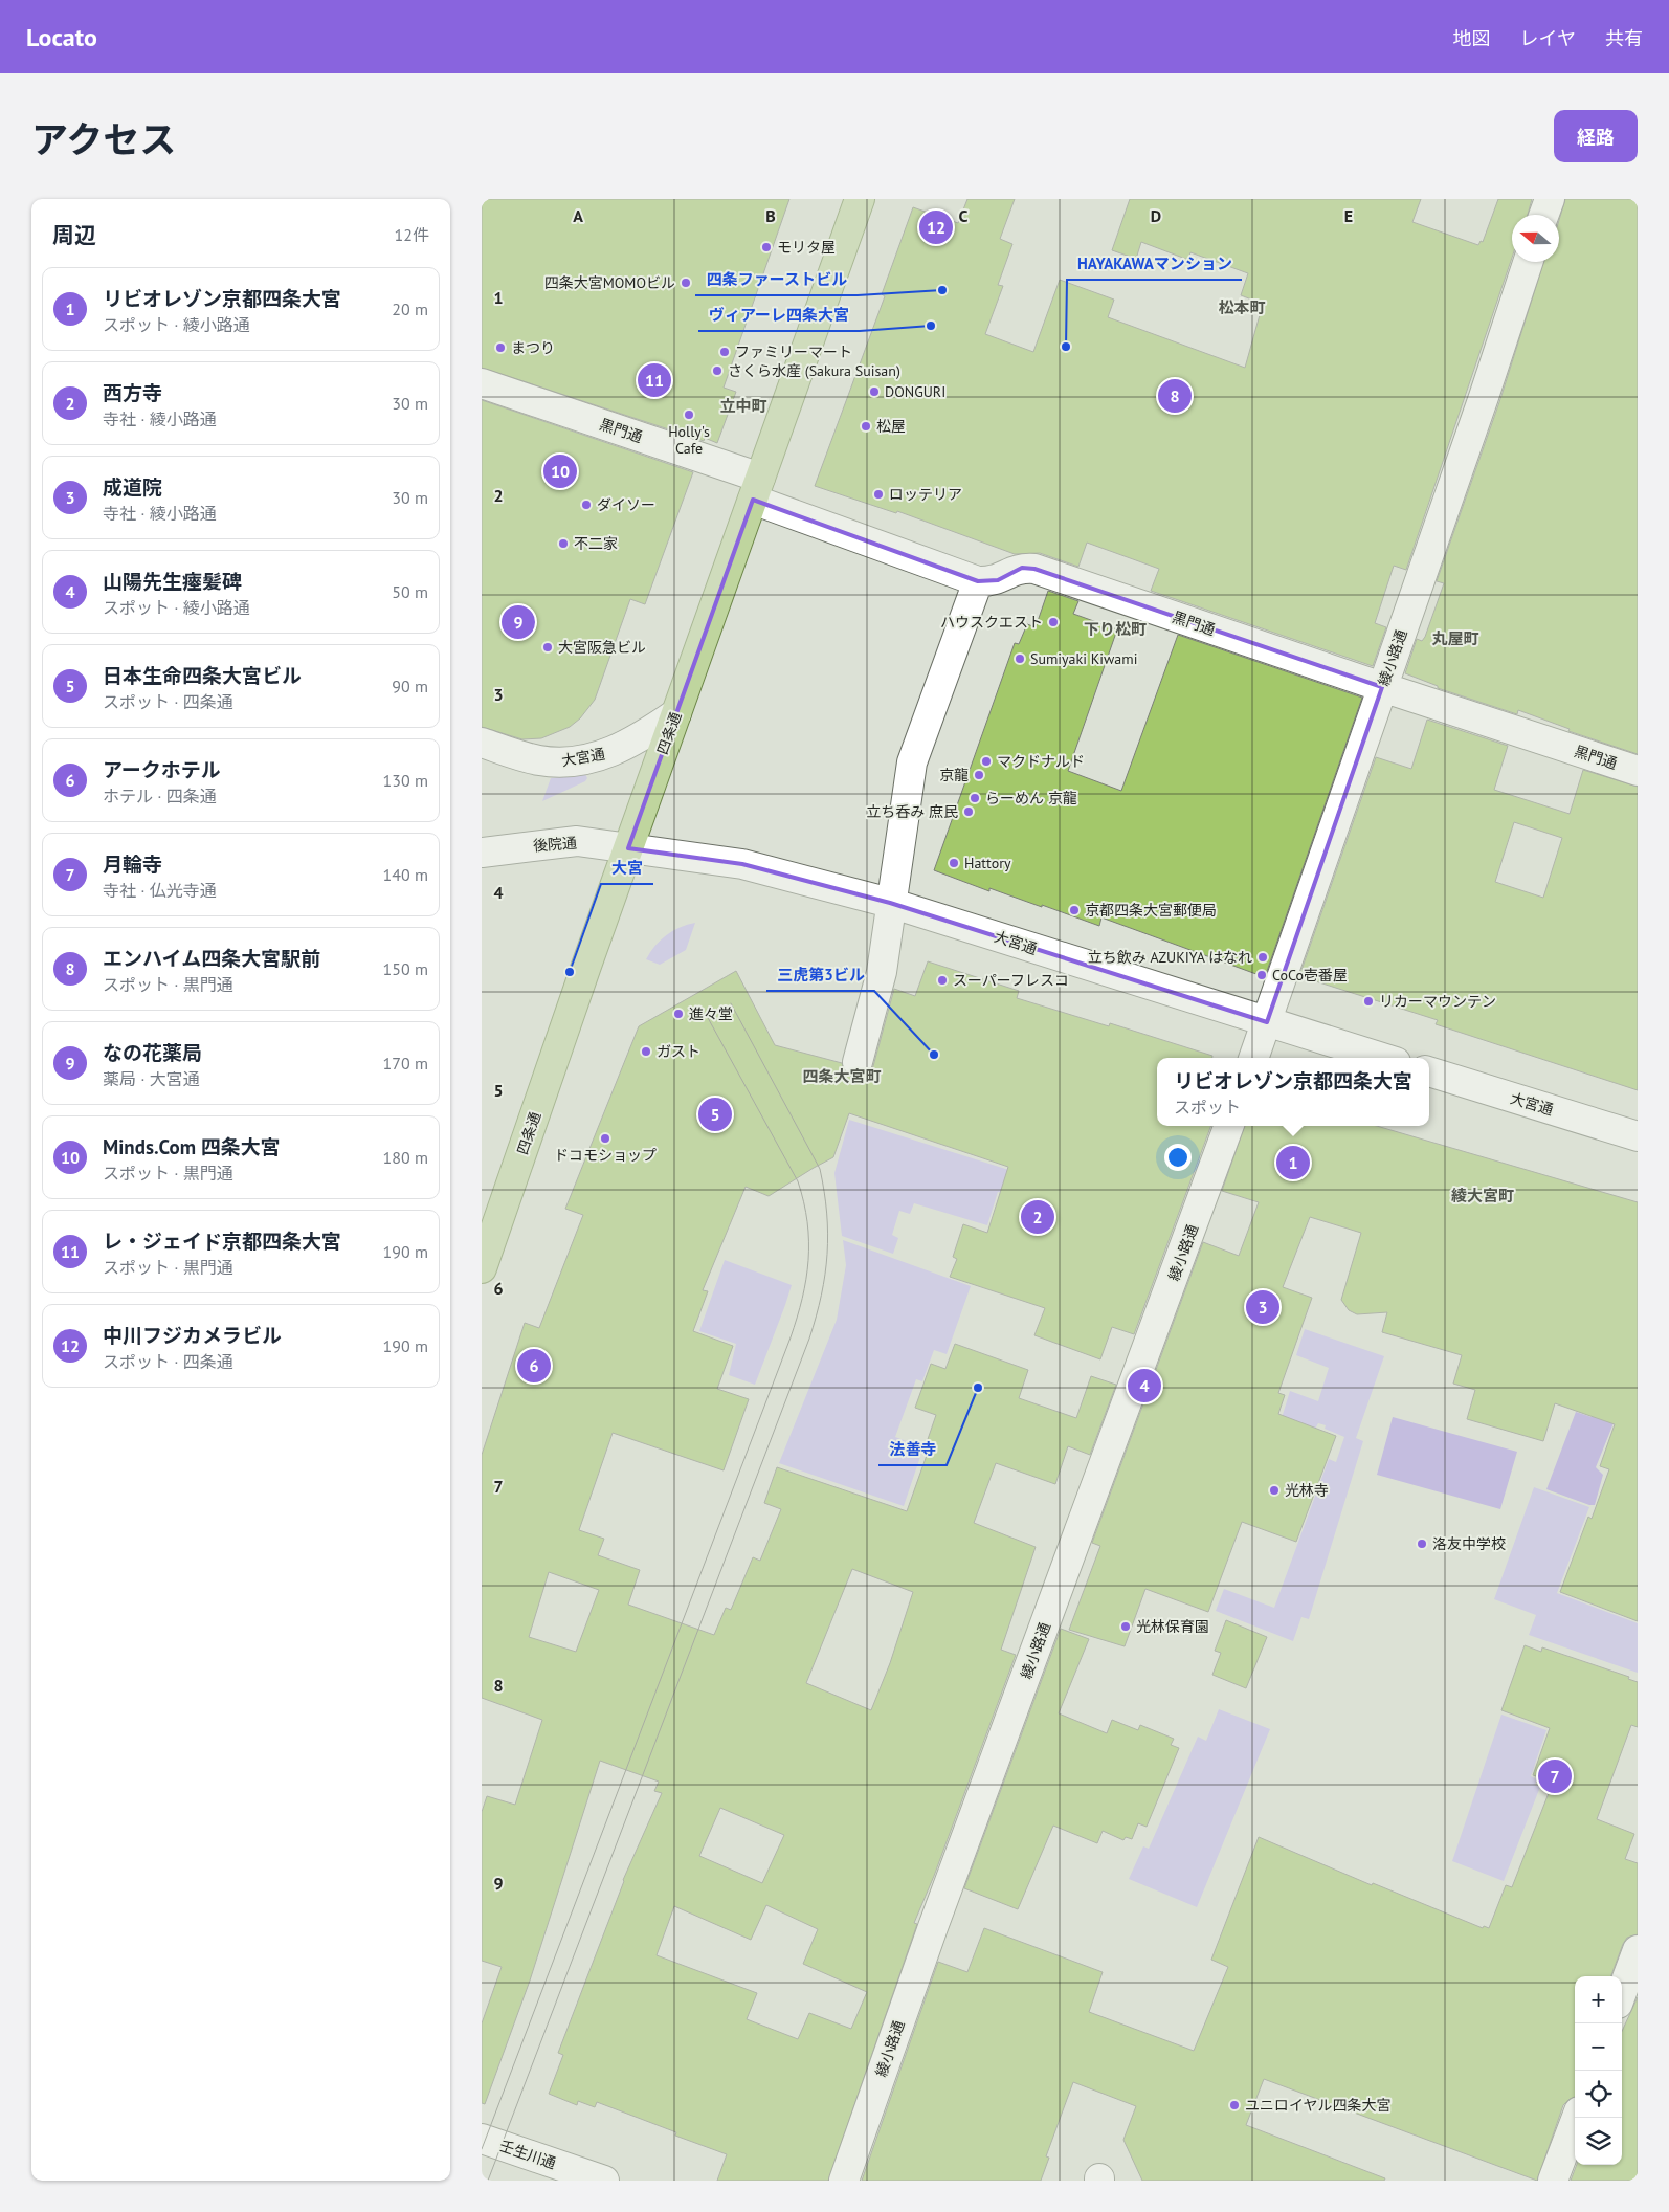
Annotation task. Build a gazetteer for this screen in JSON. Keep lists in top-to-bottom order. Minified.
{"streets":{"main road":["四条通"],"street":["黒門通","綾小路通","大宮通","後院通","壬生川通"]},"crossings":[["黒門通","綾小路通"],["黒門通","四条通"],["綾小路通","大宮通"],["四条通","大宮通"],["四条通","後院通"],["大宮通","後院通"]],"districts":["松本町","立中町","下り松町","丸屋町","四条大宮町","綾大宮町"],"places":["モリタ屋","四条大宮MOMOビル","四条ファーストビル","ヴィアーレ四条大宮","HAYAKAWAマンション","まつり","ファミリーマート","さくら水産 (Sakura Suisan)","DONGURI","Holly's Cafe","松屋","ロッテリア","ダイソー","不二家","ハウスクエスト","大宮阪急ビル","Sumiyaki Kiwami","マクドナルド","京龍","らーめん 京龍","立ち呑み 庶民","Hattory","京都四条大宮郵便局","立ち飲み AZUKIYA はなれ","大宮","CoCo壱番屋","スーパーフレスコ","リカーマウンテン","進々堂","ガスト","三虎第3ビル","ドコモショップ","法善寺","光林寺","洛友中学校","光林保育園","ユニロイヤル四条大宮"],"north":"left","page":{"header":"Locato","nav":["地図","レイヤ","共有"],"title":"アクセス","buttons":"経路","heading":["周辺","12件"],"pins":["12","11","8","10","9","5","1","2","3","6","4","7"],"list":[{"mark":"1","name":"リビオレゾン京都四条大宮","note":"スポット · 綾小路通","value":"20 m"},{"mark":"2","name":"西方寺","note":"寺社 · 綾小路通","value":"30 m"},{"mark":"3","name":"成道院","note":"寺社 · 綾小路通","value":"30 m"},{"mark":"4","name":"山陽先生瘞髪碑","note":"スポット · 綾小路通","value":"50 m"},{"mark":"5","name":"日本生命四条大宮ビル","note":"スポット · 四条通","value":"90 m"},{"mark":"6","name":"アークホテル","note":"ホテル · 四条通","value":"130 m"},{"mark":"7","name":"月輪寺","note":"寺社 · 仏光寺通","value":"140 m"},{"mark":"8","name":"エンハイム四条大宮駅前","note":"スポット · 黒門通","value":"150 m"},{"mark":"9","name":"なの花薬局","note":"薬局 · 大宮通","value":"170 m"},{"mark":"10","name":"Minds.Com 四条大宮","note":"スポット · 黒門通","value":"180 m"},{"mark":"11","name":"レ・ジェイド京都四条大宮","note":"スポット · 黒門通","value":"190 m"},{"mark":"12","name":"中川フジカメラビル","note":"スポット · 四条通","value":"190 m"}],"popup":["リビオレゾン京都四条大宮","スポット"],"map_buttons":["+","−"]},"grid":{"columns":["A","B","C","D","E"],"rows":["1","2","3","4","5","6","7","8","9"]}}
